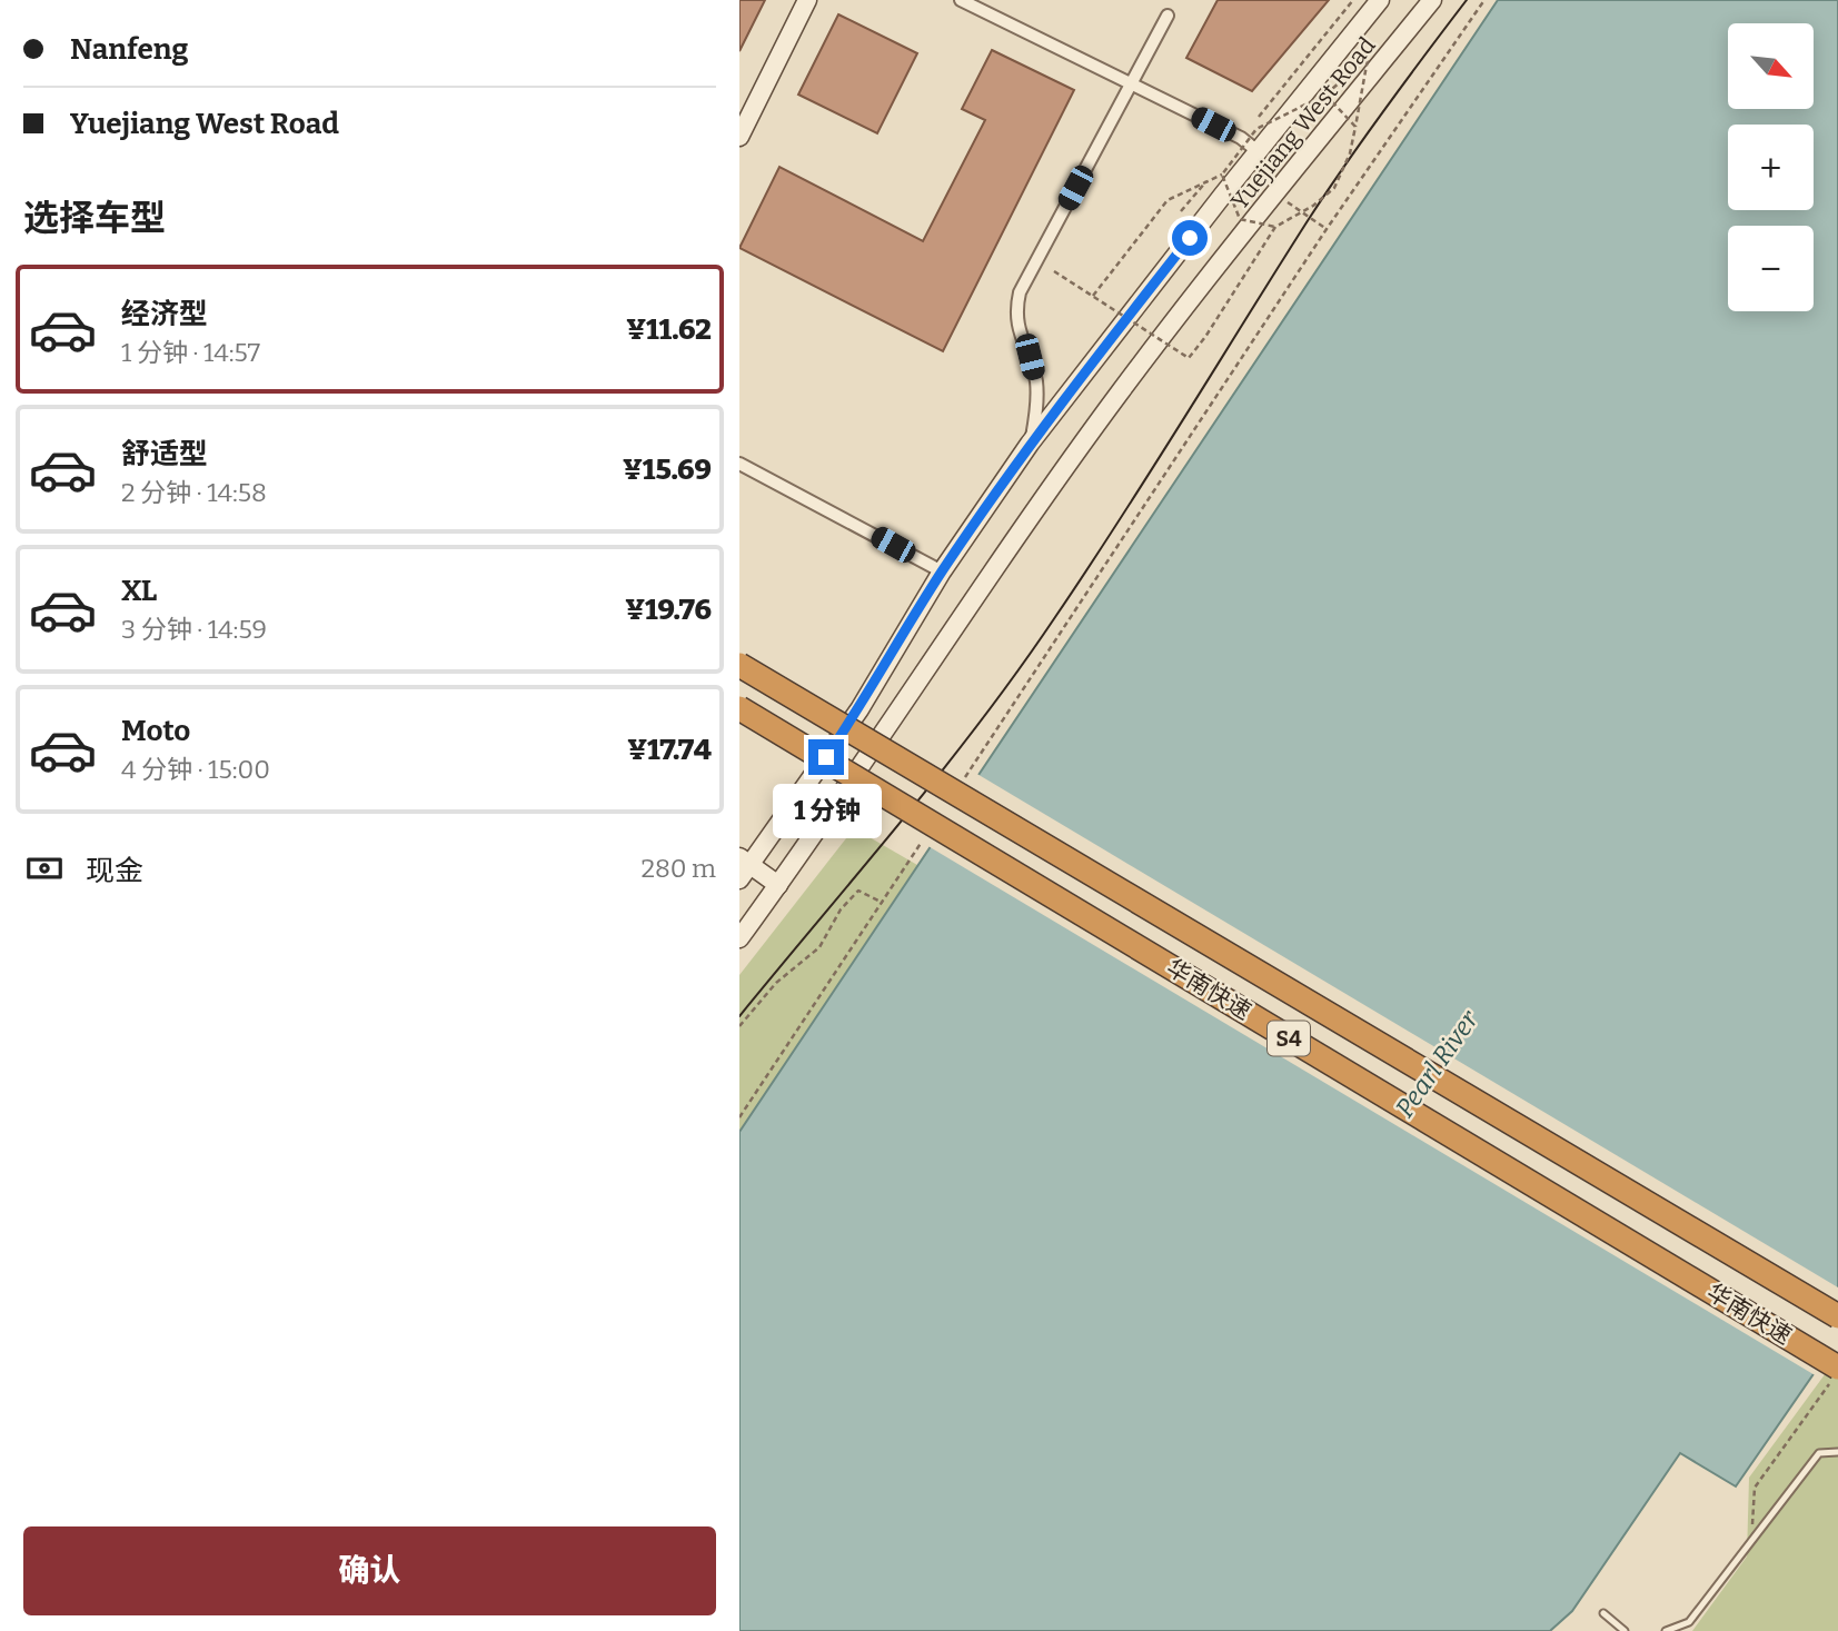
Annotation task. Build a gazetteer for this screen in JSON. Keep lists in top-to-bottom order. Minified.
{"streets":{"highway":["华南快速","S4"],"main road":["Yuejiang West Road"]},"water":["Pearl River"],"north":"bottom right","page":{"banner":["Nanfeng","Yuejiang West Road"],"map_buttons":["+","−"],"heading":"选择车型","list":[{"name":"经济型","note":"1 分钟 · 14:57","value":"¥11.62"},{"name":"舒适型","note":"2 分钟 · 14:58","value":"¥15.69"},{"name":"XL","note":"3 分钟 · 14:59","value":"¥19.76"},{"name":"Moto","note":"4 分钟 · 15:00","value":"¥17.74"}],"bubble":"1 分钟","pay":["现金","280 m"],"buttons":"确认"}}
